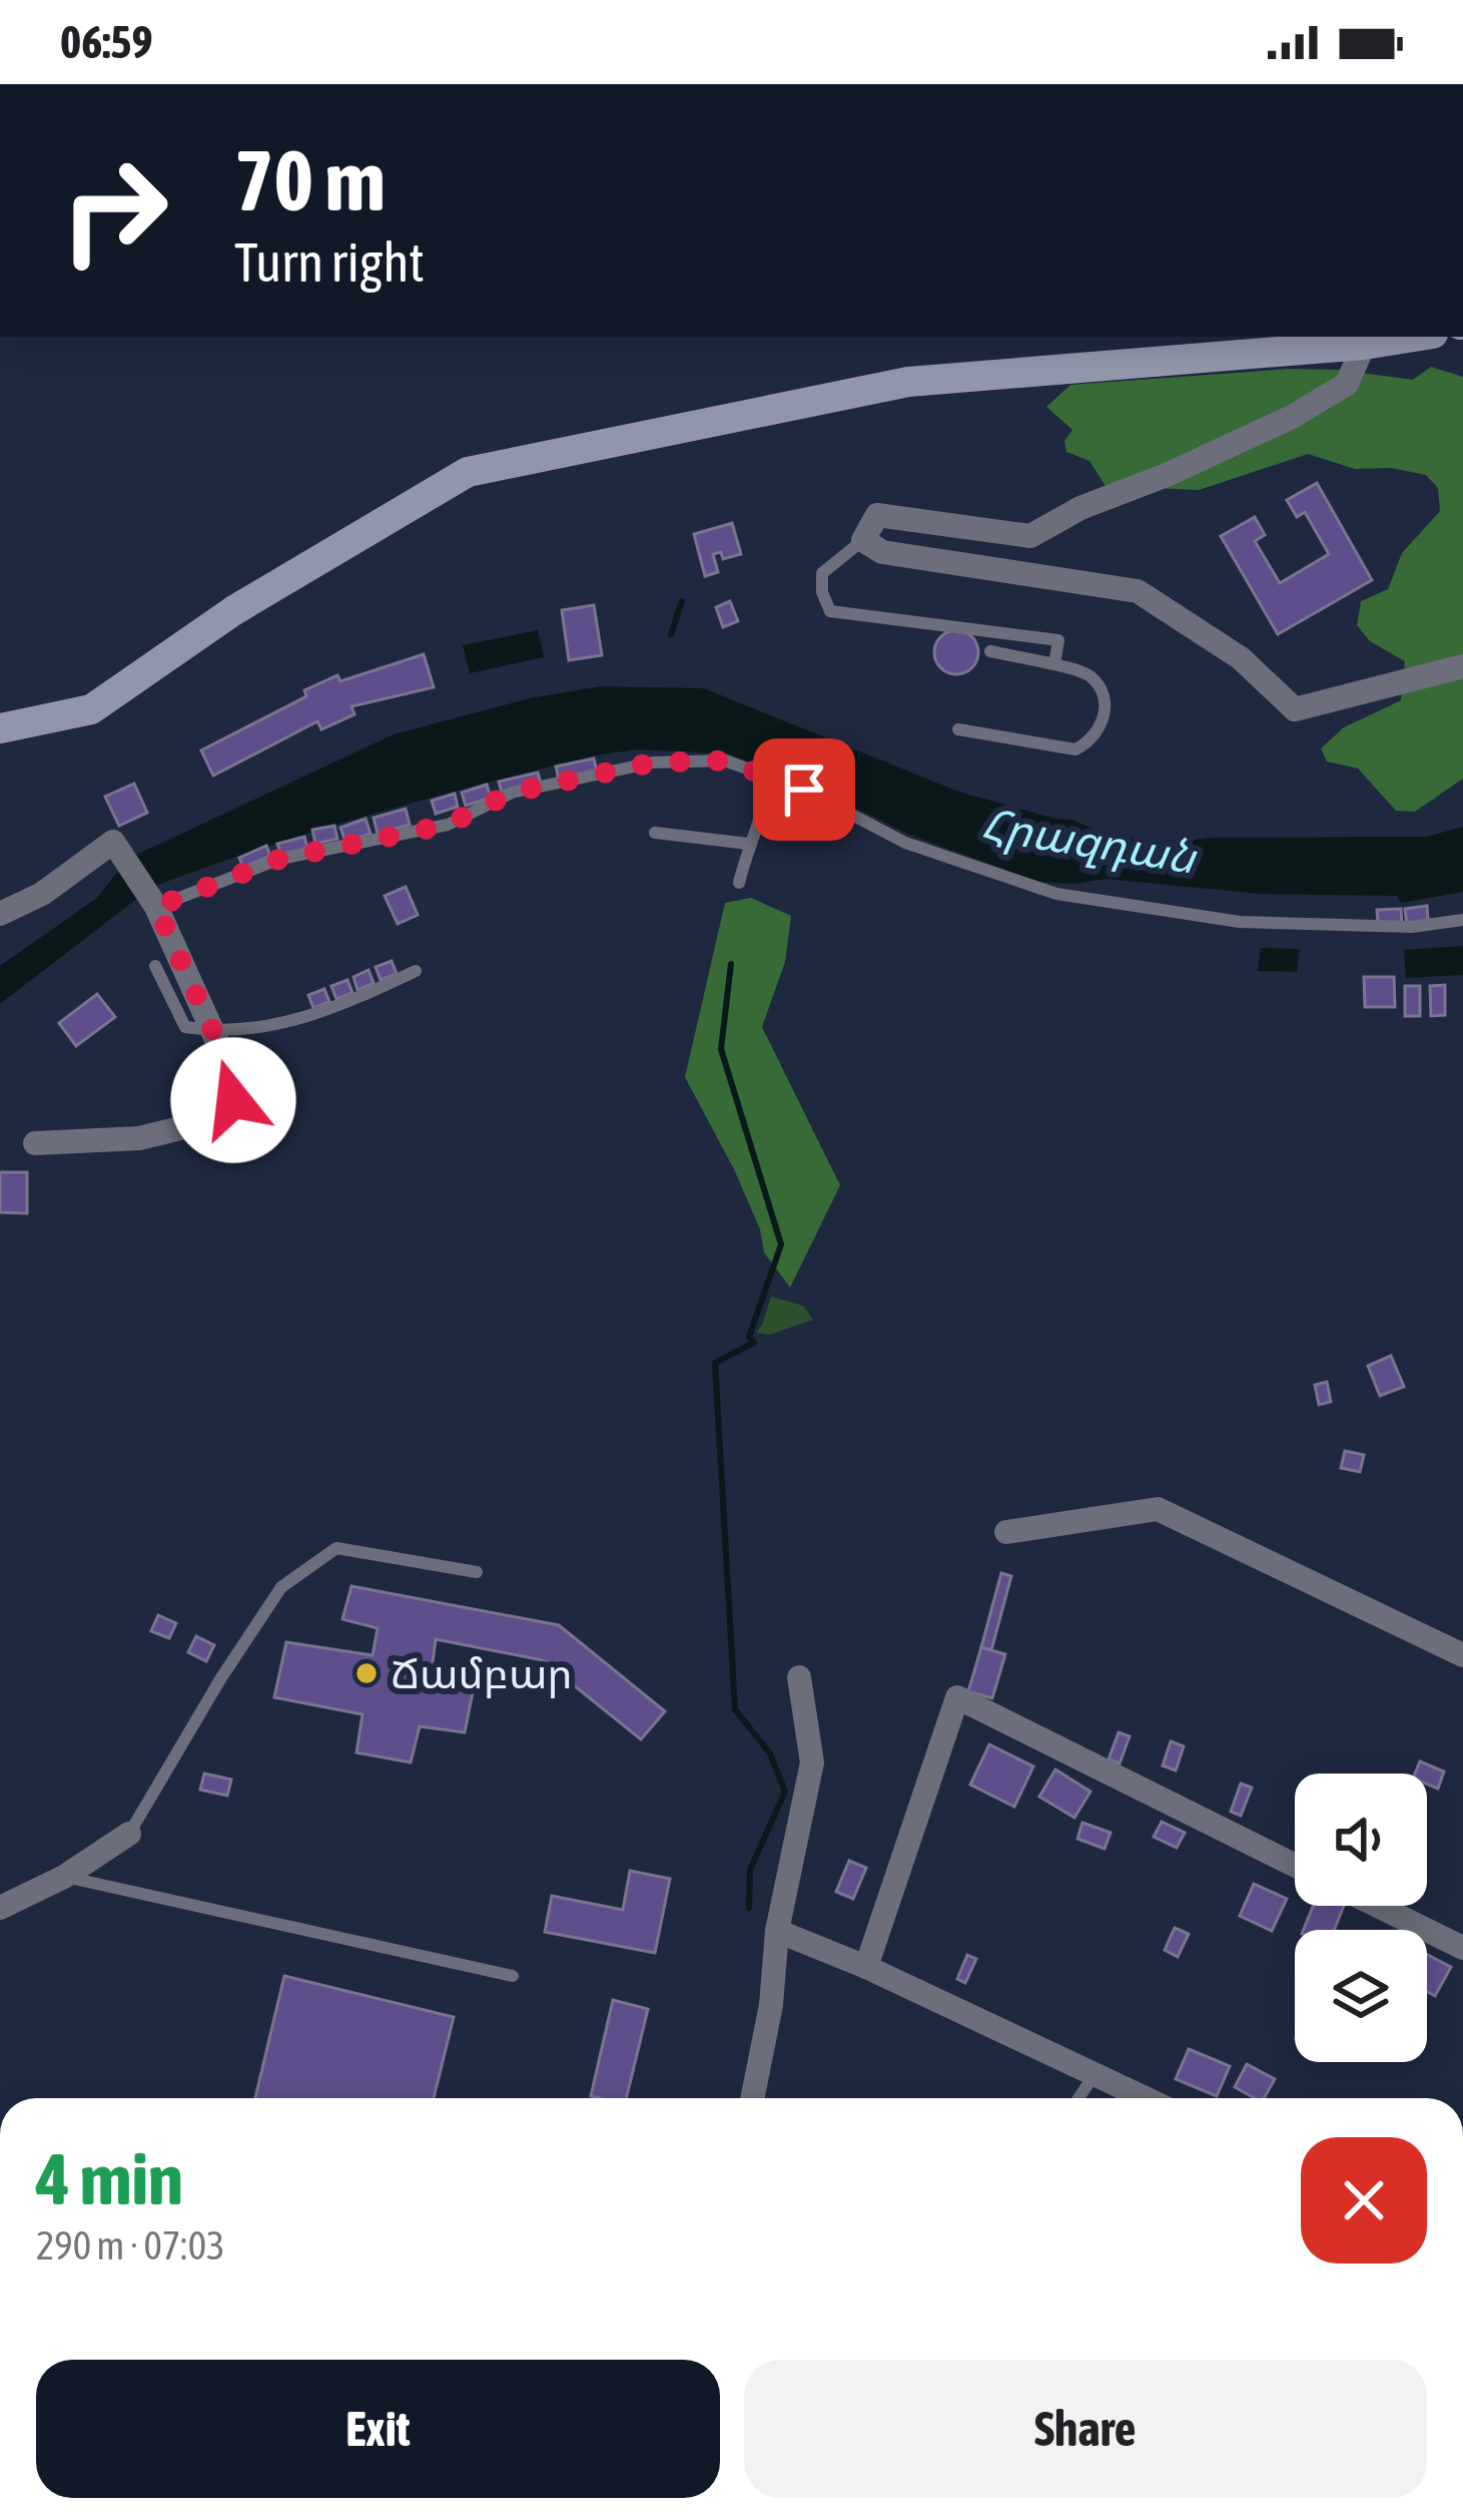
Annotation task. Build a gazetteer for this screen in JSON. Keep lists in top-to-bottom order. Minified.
{"water":["Հրազդան"],"places":["Ճամբար"],"page":{"status":"06:59","turn":["70 m","Turn right"],"heading":["4 min","290 m · 07:03"],"buttons":["Exit","Share"]}}
